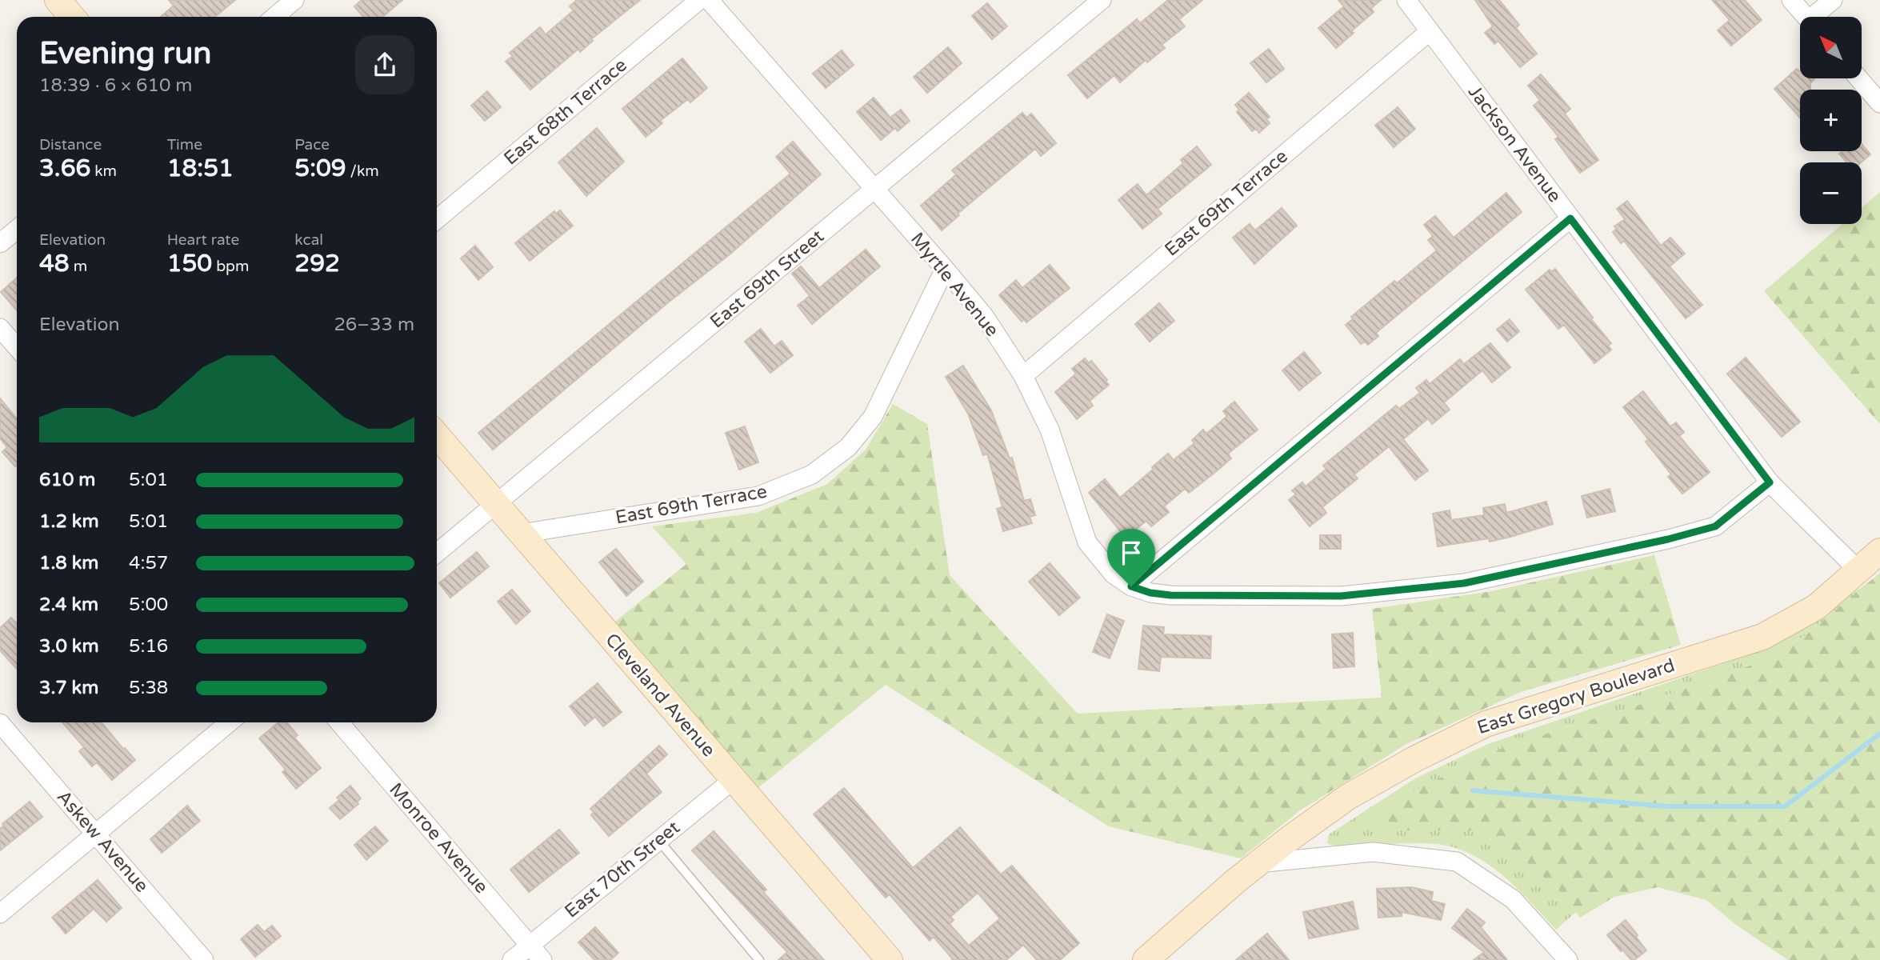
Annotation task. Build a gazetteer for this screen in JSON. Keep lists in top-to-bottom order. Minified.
{"streets":{"main road":["Cleveland Avenue","East Gregory Boulevard"],"street":["East 68th Terrace","Jackson Avenue","East 69th Terrace","East 69th Street","Myrtle Avenue","Monroe Avenue","Askew Avenue","East 70th Street"]},"crossings":[["Jackson Avenue","East 69th Terrace"],["Jackson Avenue","Myrtle Avenue"],["Jackson Avenue","East Gregory Boulevard"],["East 69th Terrace","Myrtle Avenue"],["East 69th Terrace","Cleveland Avenue"],["East 69th Street","Myrtle Avenue"],["East 69th Street","Cleveland Avenue"],["Cleveland Avenue","East 70th Street"],["Monroe Avenue","East 70th Street"]],"north":"top left","page":{"map_buttons":["+","−"],"heading":["Evening run","18:39 · 6 × 610 m"],"stats":[["Distance","3.66 km"],["Time","18:51"],["Pace","5:09 /km"],["Elevation","48 m"],["Heart rate","150 bpm"],["kcal","292"]],"chart":["Elevation","26–33 m"],"list":[{"name":"610 m","note":"5:01"},{"name":"1.2 km","note":"5:01"},{"name":"1.8 km","note":"4:57"},{"name":"2.4 km","note":"5:00"},{"name":"3.0 km","note":"5:16"},{"name":"3.7 km","note":"5:38"}]}}
